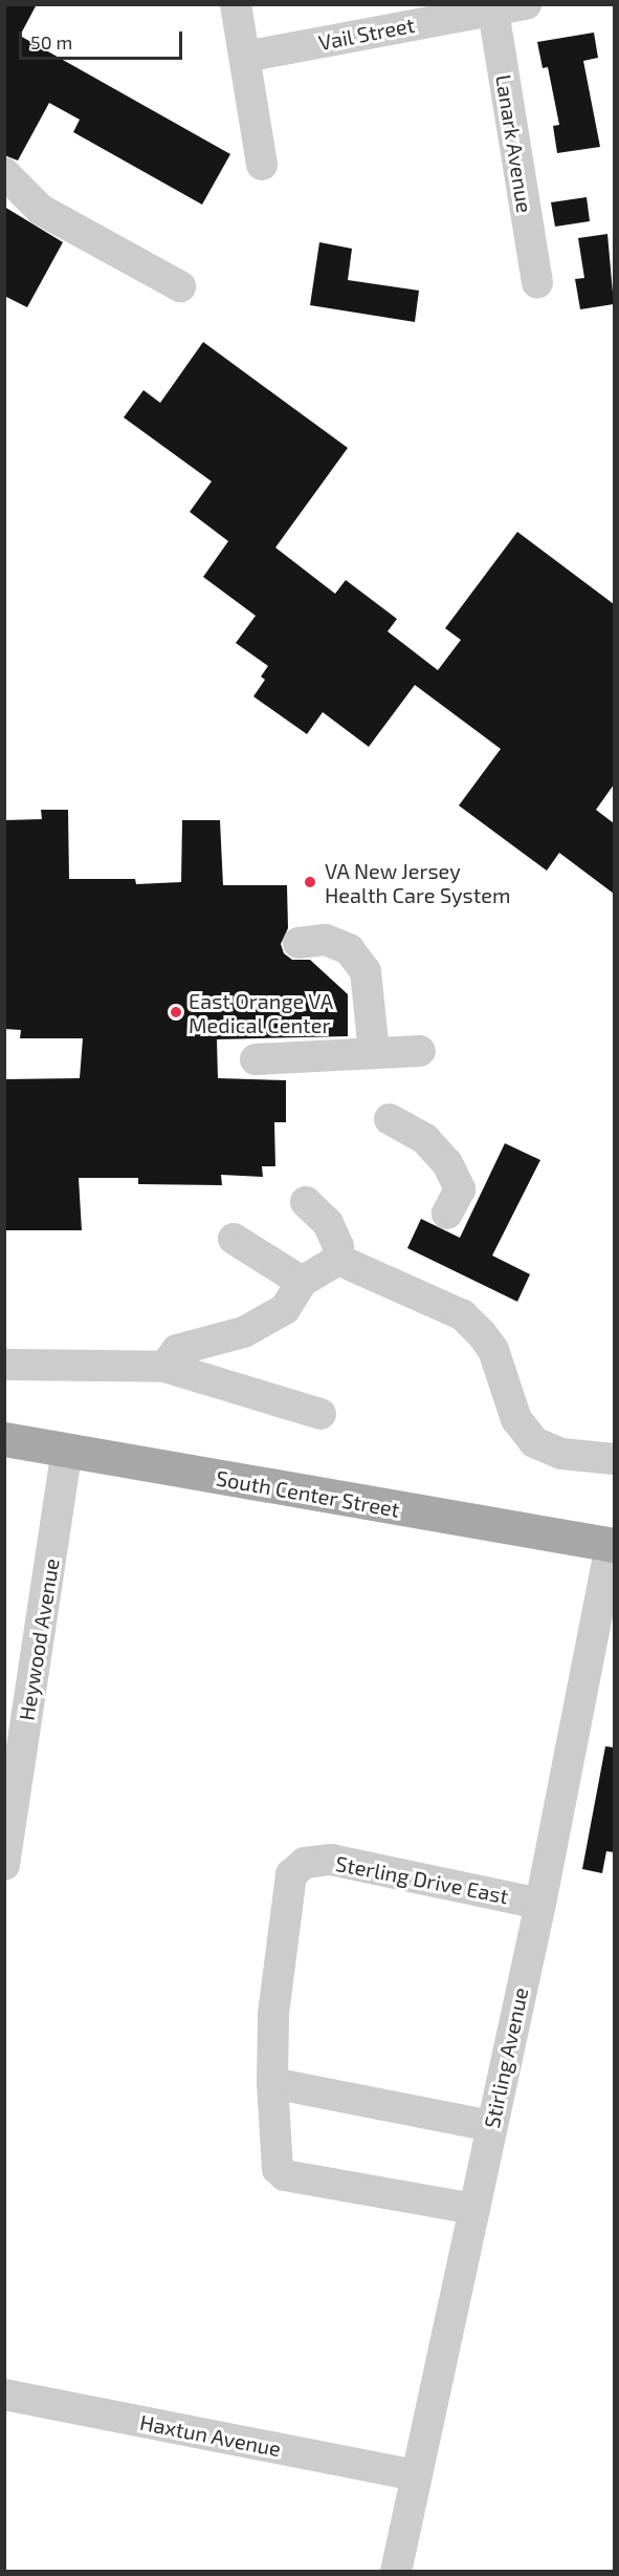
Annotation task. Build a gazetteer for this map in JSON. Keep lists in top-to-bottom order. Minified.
{"streets":{"main road":["South Center Street"],"street":["Vail Street","Lanark Avenue","Heywood Avenue","Sterling Drive East","Stirling Avenue","Haxtun Avenue"]},"crossings":[["Vail Street","Lanark Avenue"],["South Center Street","Heywood Avenue"],["South Center Street","Stirling Avenue"],["Sterling Drive East","Stirling Avenue"],["Stirling Avenue","Haxtun Avenue"]],"places":["VA New Jersey Health Care System","East Orange VA Medical Center"],"scale_bar":"50 m"}
